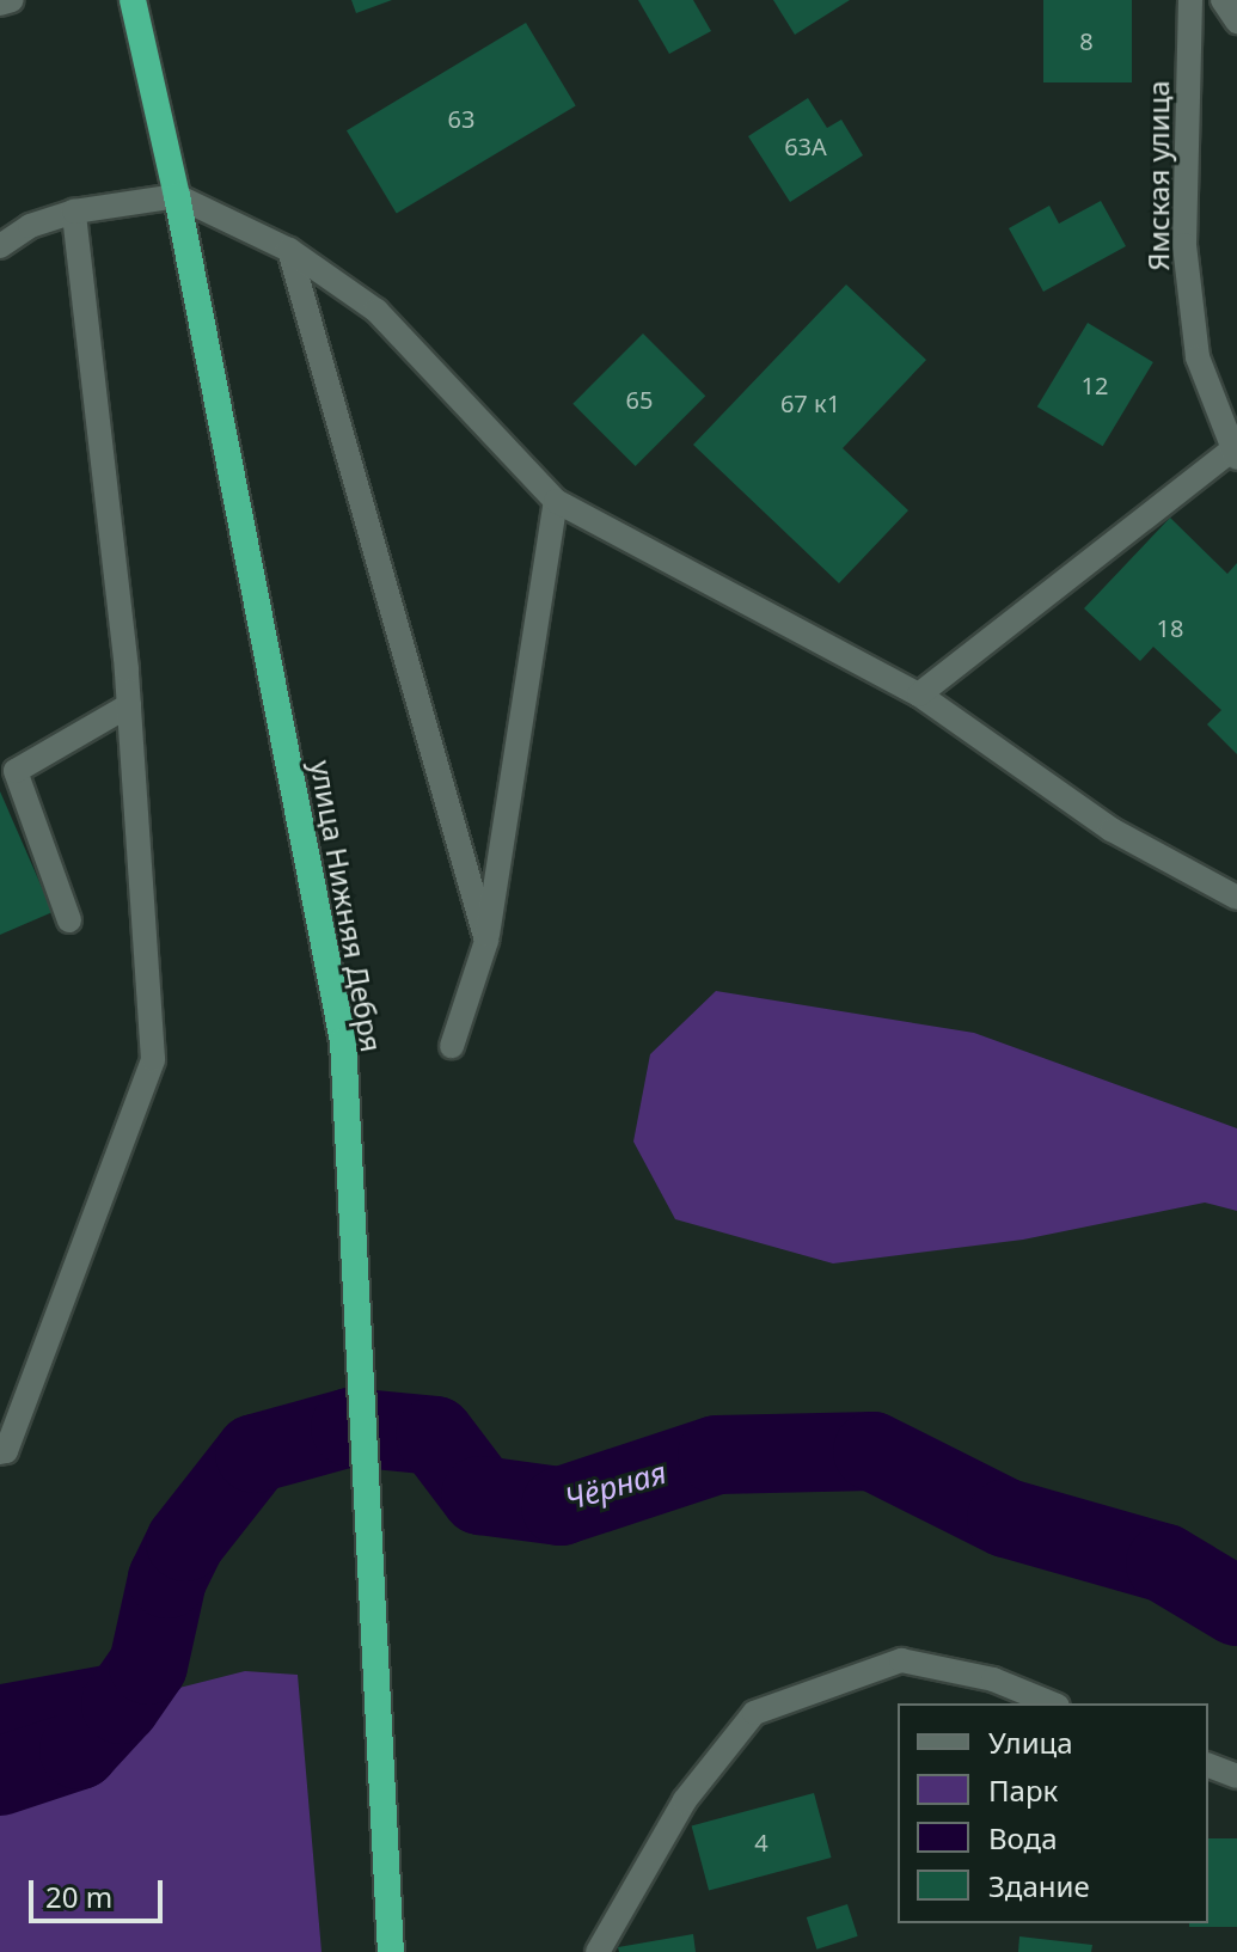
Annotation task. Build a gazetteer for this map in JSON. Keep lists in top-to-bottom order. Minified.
{"streets":{"highway":["улица Нижняя Дебря"],"street":["Ямская улица"]},"water":["Чёрная"],"house_numbers":["8","63","63А","12","65","67 к1","18","4"],"legend":["Улица","Парк","Вода","Здание"],"scale_bar":"20 m"}
